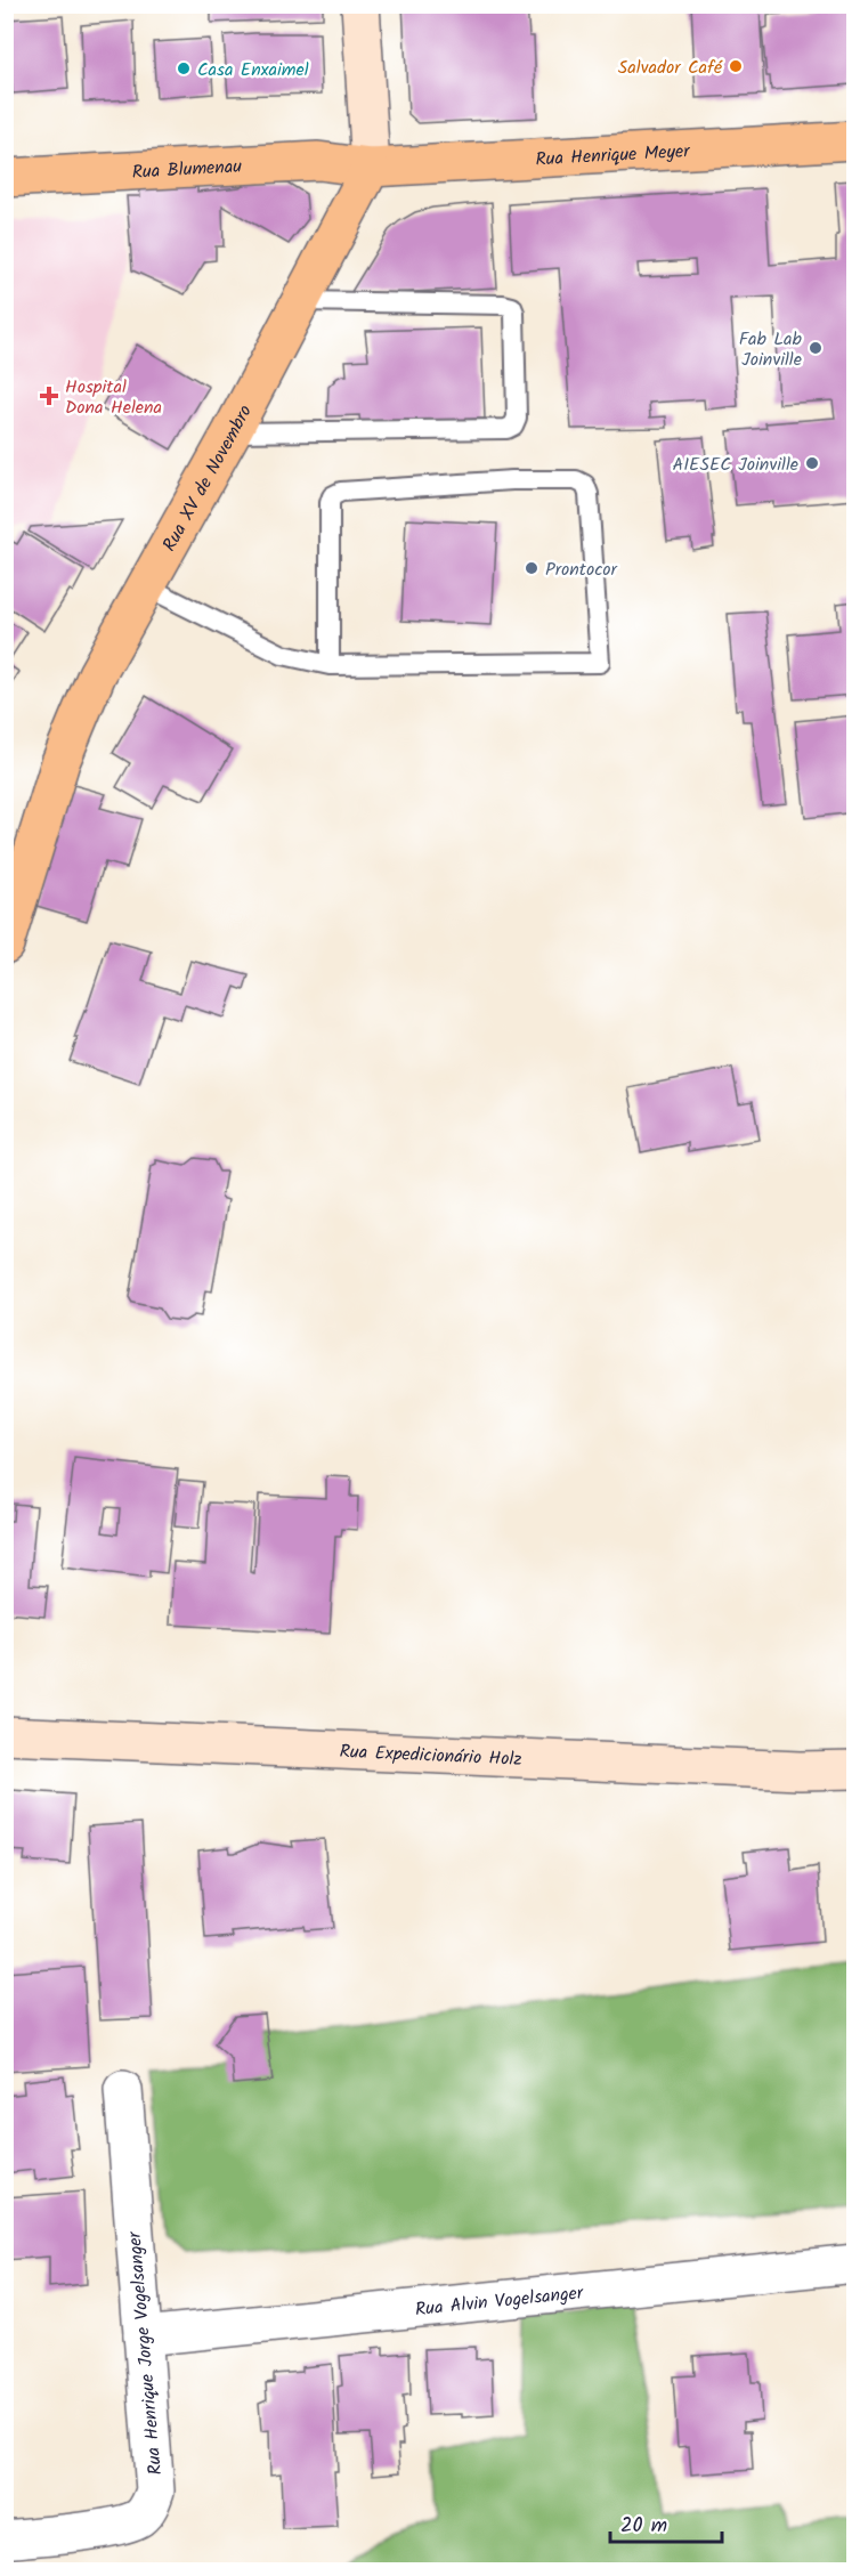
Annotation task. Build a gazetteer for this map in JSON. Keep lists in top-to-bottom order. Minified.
{"streets":{"main road":["Rua Henrique Meyer","Rua Blumenau","Rua XV de Novembro","Rua Expedicionário Holz"],"street":["Rua Alvin Vogelsanger","Rua Henrique Jorge Vogelsanger"]},"crossings":[["Rua Henrique Meyer","Rua Blumenau"],["Rua Henrique Meyer","Rua XV de Novembro"],["Rua Blumenau","Rua XV de Novembro"],["Rua Alvin Vogelsanger","Rua Henrique Jorge Vogelsanger"]],"places":{"other":["Salvador Café","Casa Enxaimel","Fab Lab Joinville","AIESEC Joinville","Prontocor"],"health":["Hospital Dona Helena"]},"scale_bar":"20 m"}
